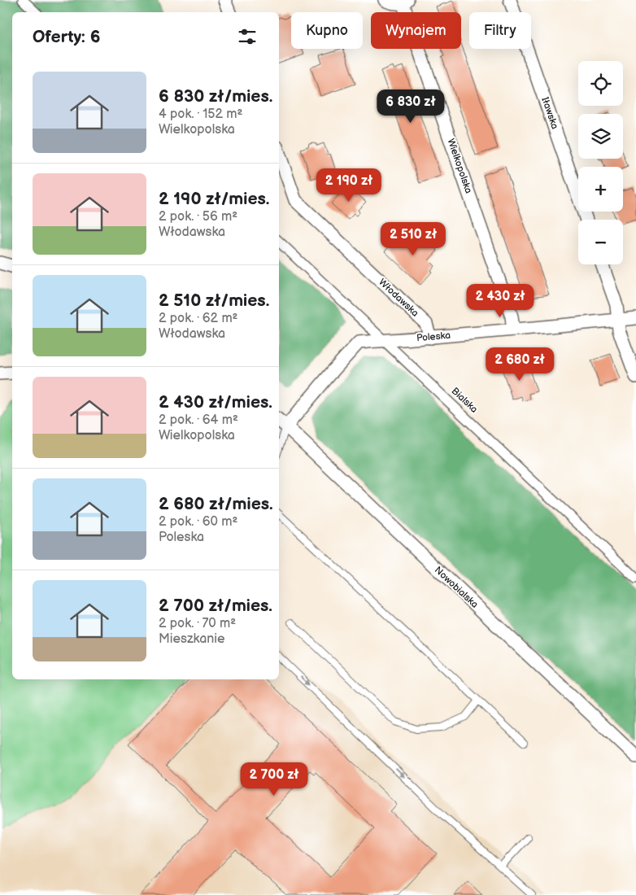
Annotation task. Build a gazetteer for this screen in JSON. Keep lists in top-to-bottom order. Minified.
{"streets":{"street":["Iławska","Wielkopolska","Włodawska","Poleska","Bialska","Nowobialska"]},"crossings":[["Wielkopolska","Poleska"],["Włodawska","Poleska"],["Poleska","Bialska"],["Poleska","Nowobialska"]],"page":{"chip":["Kupno","Wynajem","Filtry"],"heading":"Oferty: 6","map_buttons":["+","−"],"list":[{"name":"6 830 zł/mies.","note":"4 pok. · 152 m² · Wielkopolska"},{"name":"2 190 zł/mies.","note":"2 pok. · 56 m² · Włodawska"},{"name":"2 510 zł/mies.","note":"2 pok. · 62 m² · Włodawska"},{"name":"2 430 zł/mies.","note":"2 pok. · 64 m² · Wielkopolska"},{"name":"2 680 zł/mies.","note":"2 pok. · 60 m² · Poleska"},{"name":"2 700 zł/mies.","note":"2 pok. · 70 m² · Mieszkanie"}],"price":["6 830 zł","2 190 zł","2 510 zł","2 430 zł","2 680 zł","2 700 zł"]}}
